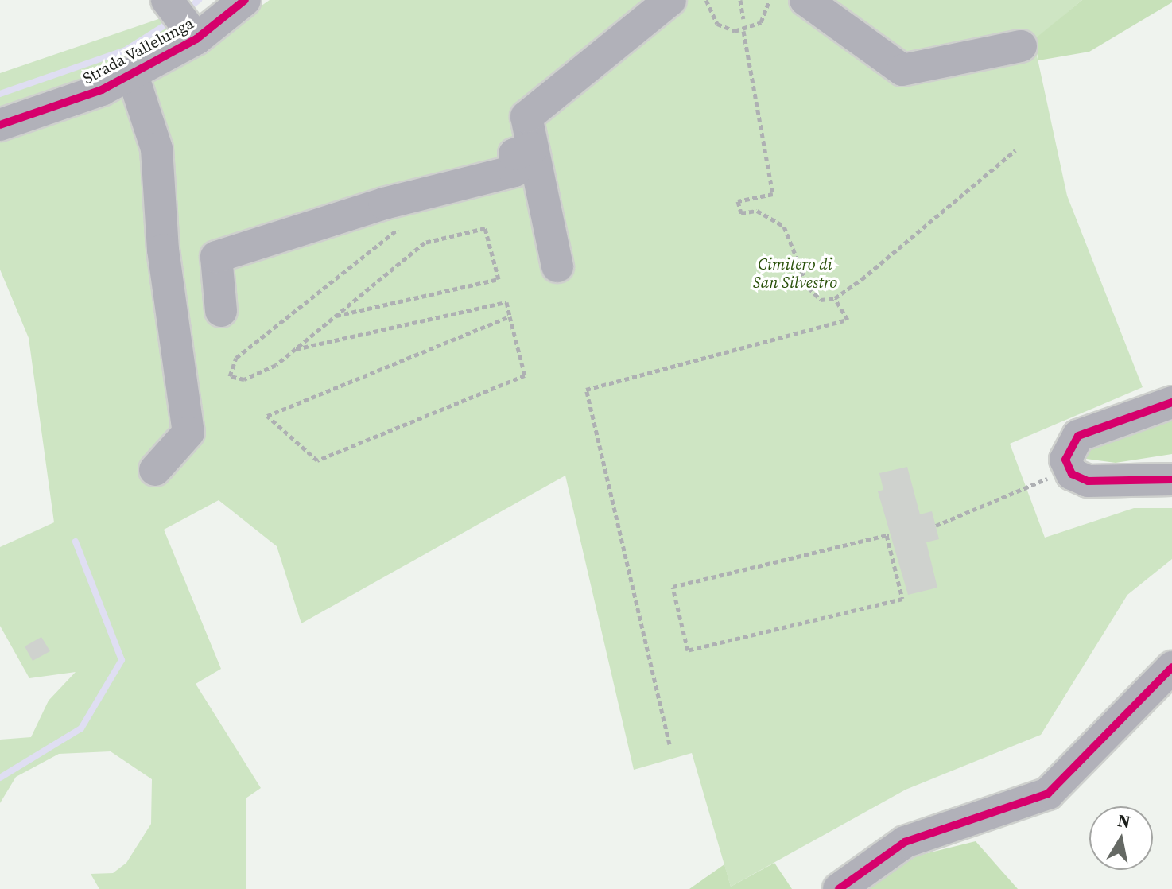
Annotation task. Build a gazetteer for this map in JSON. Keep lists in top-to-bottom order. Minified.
{"streets":{"street":["Strada Vallelunga"]},"parks":["Cimitero di San Silvestro"],"north":"top"}
